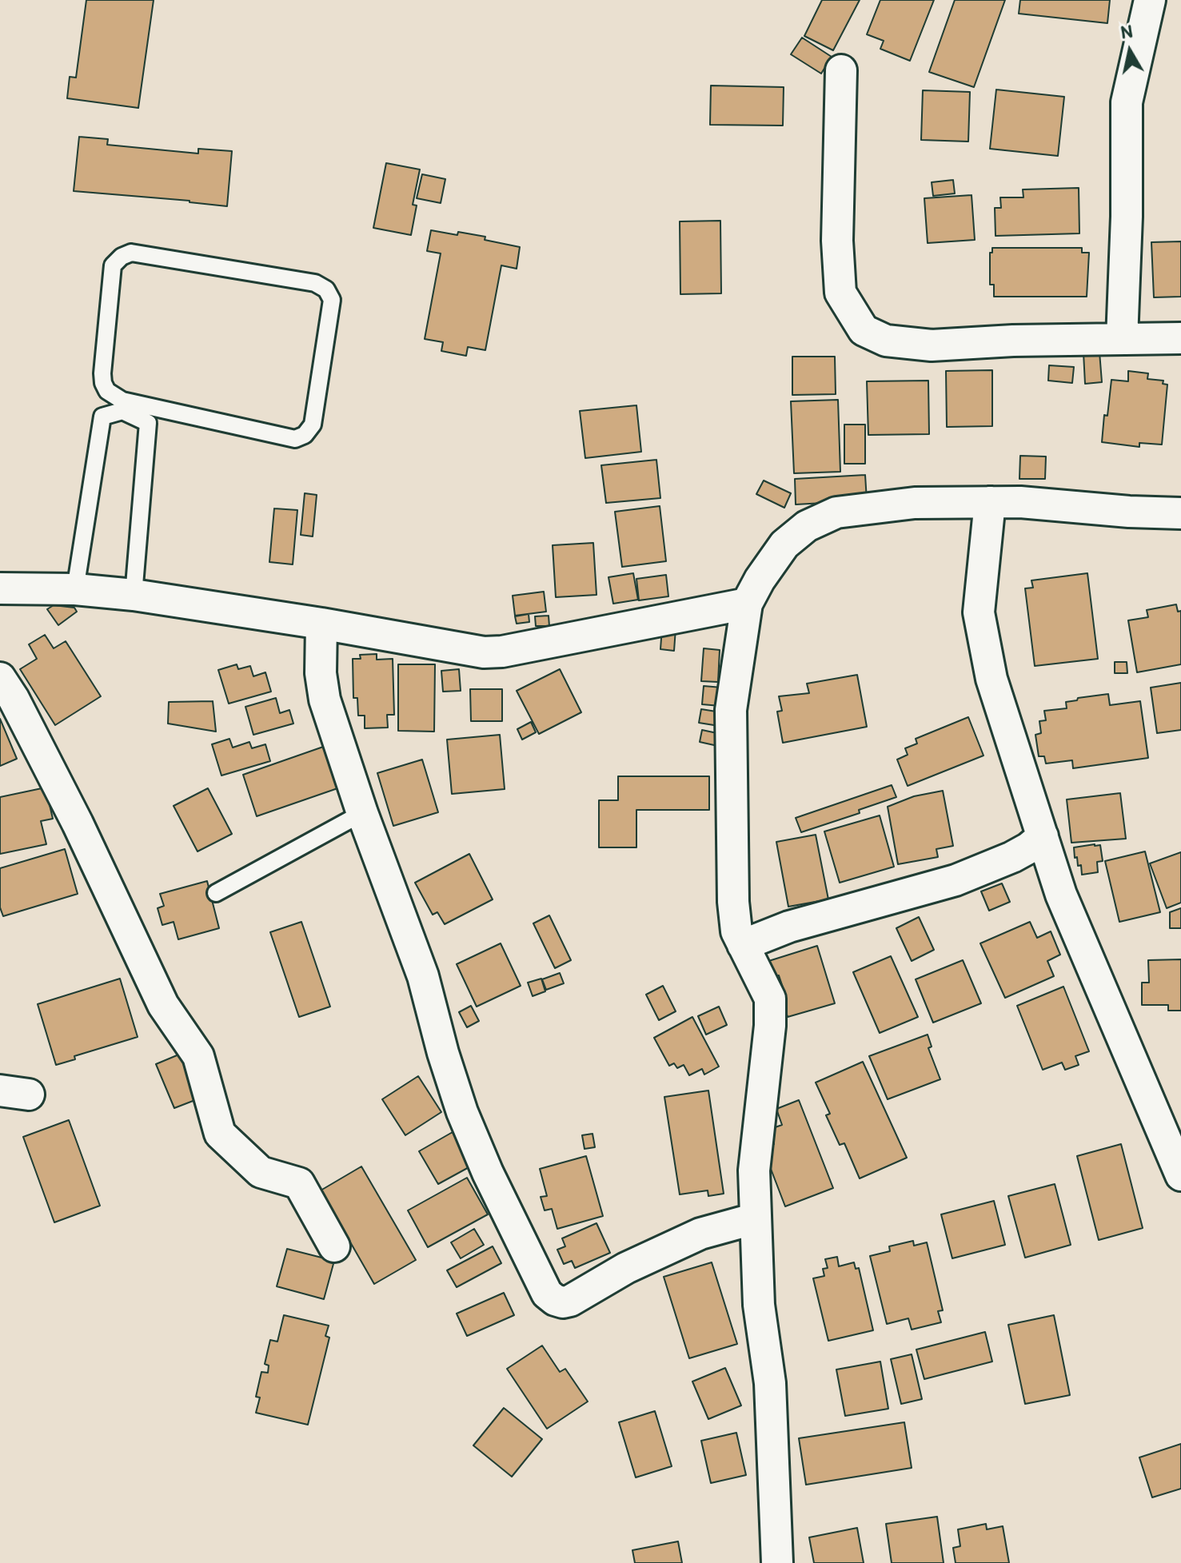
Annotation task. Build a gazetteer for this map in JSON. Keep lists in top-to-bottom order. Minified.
{"north":"top"}
